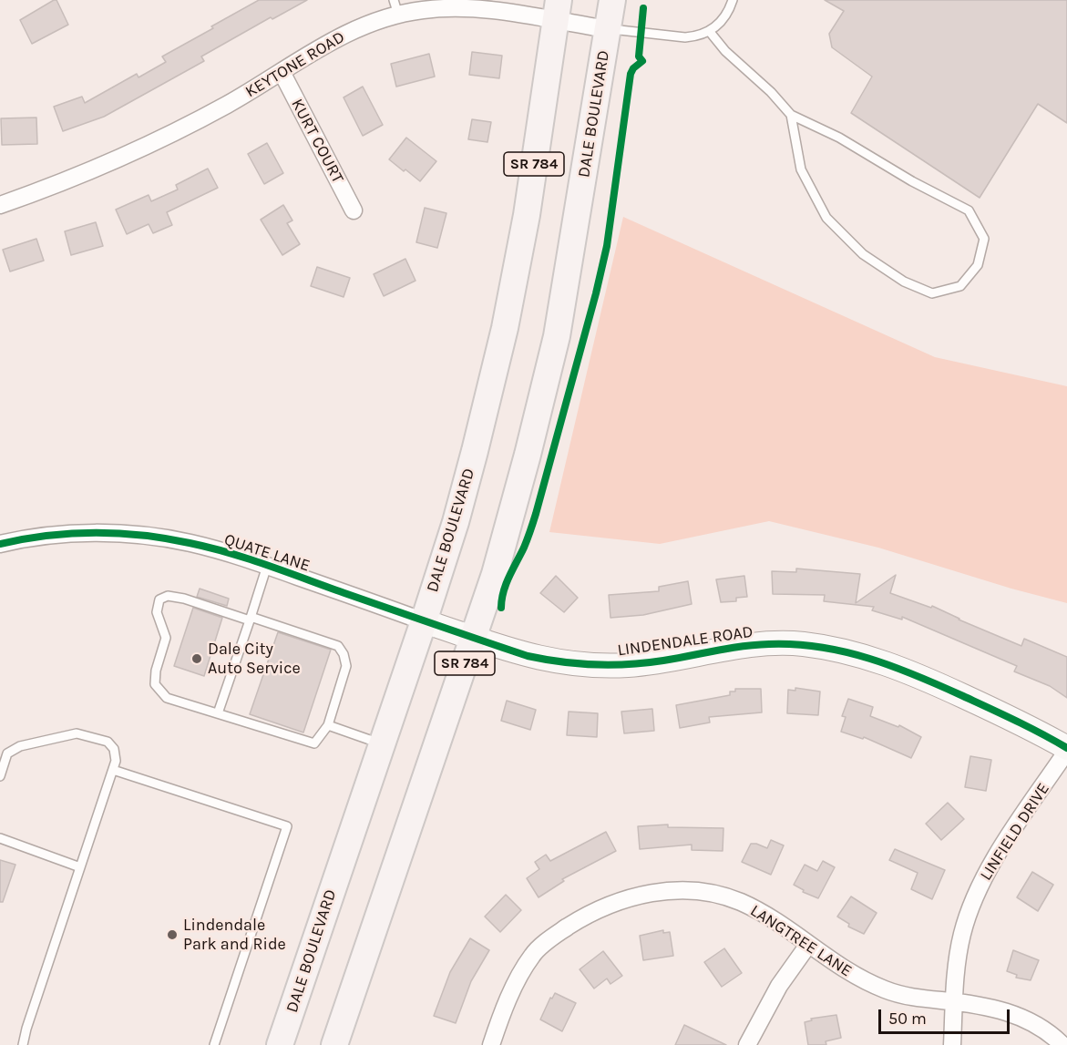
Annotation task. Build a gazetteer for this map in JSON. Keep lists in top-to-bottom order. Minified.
{"streets":{"main road":["DALE BOULEVARD","SR 784"],"street":["KEYTONE ROAD","KURT COURT","QUATE LANE","LINDENDALE ROAD","LINFIELD DRIVE","LANGTREE LANE"]},"crossings":[["KEYTONE ROAD","DALE BOULEVARD"],["KEYTONE ROAD","KURT COURT"],["DALE BOULEVARD","QUATE LANE"],["DALE BOULEVARD","LINDENDALE ROAD"],["QUATE LANE","LINDENDALE ROAD"],["LINDENDALE ROAD","LINFIELD DRIVE"],["LINFIELD DRIVE","LANGTREE LANE"]],"places":["Dale City Auto Service","Lindendale Park and Ride"],"scale_bar":"50 m"}
